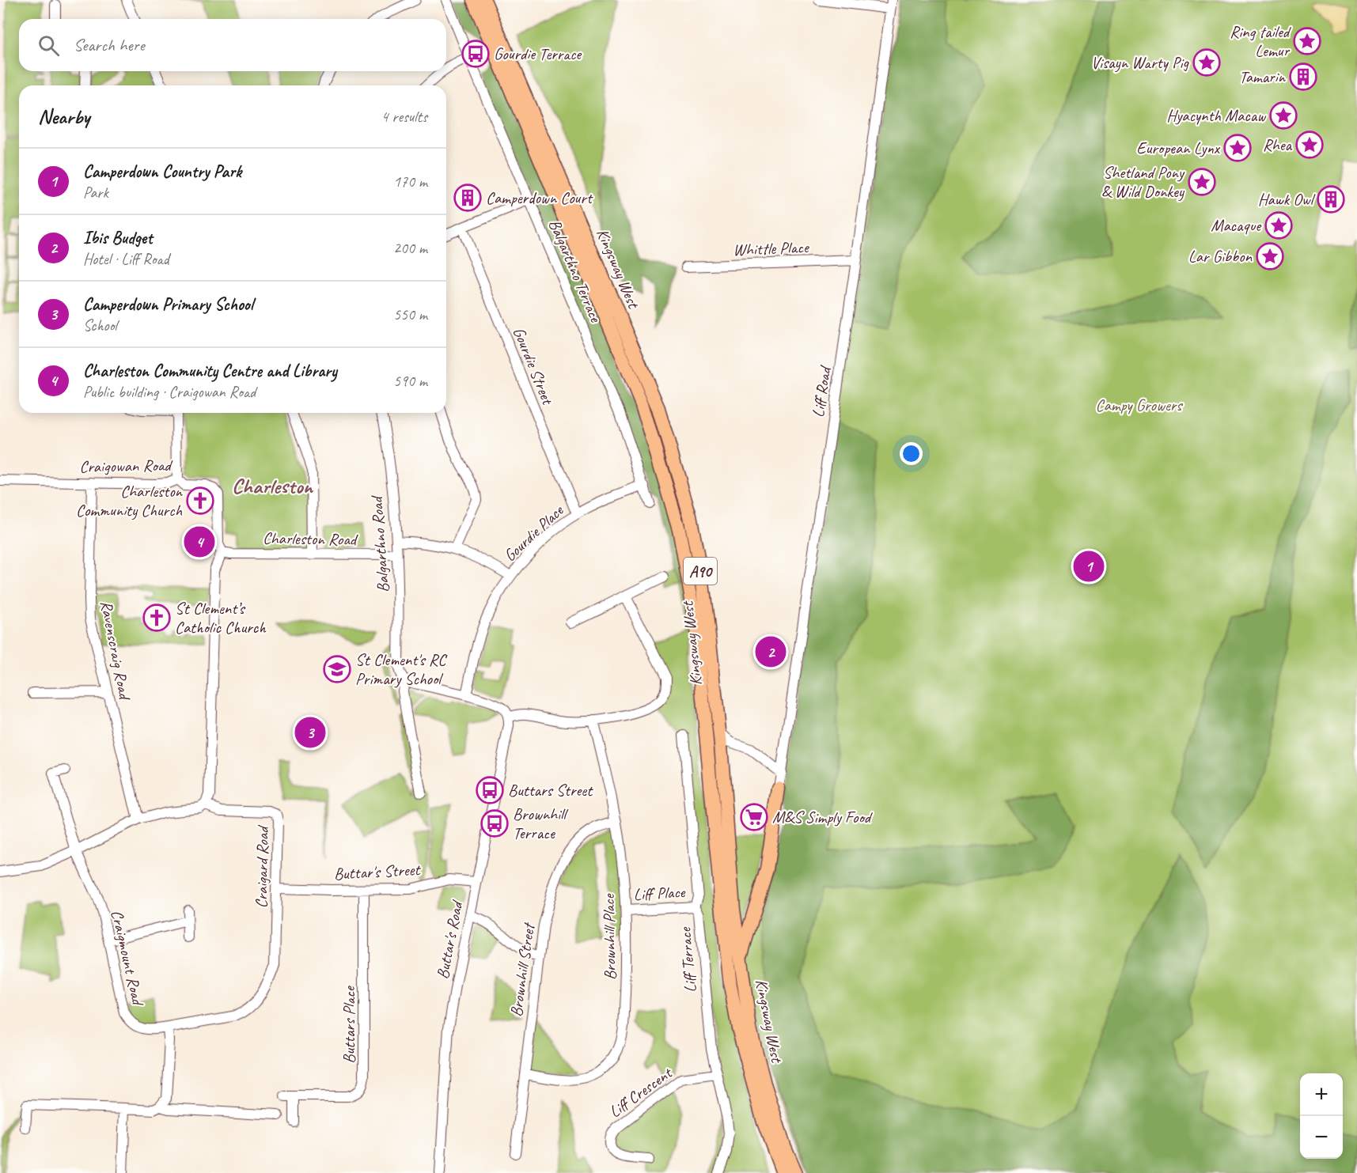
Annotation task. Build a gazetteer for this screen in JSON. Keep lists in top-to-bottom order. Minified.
{"streets":{"highway":["Kingsway West","A90"],"street":["Whittle Place","Balgarthno Terrace","Gourdie Street","Liff Road","Craigowan Road","Gourdie Place","Charleston Road","Balgarthno Road","Ravenscraig Road","Craigard Road","Buttar's Street","Liff Place","Brownhill Place","Buttar's Road","Craigmount Road","Liff Terrace","Brownhill Street","Buttars Place","Liff Crescent"]},"crossings":[["Whittle Place","Liff Road"],["Balgarthno Terrace","Gourdie Place"],["Gourdie Street","Gourdie Place"],["Craigowan Road","Charleston Road"],["Craigowan Road","Ravenscraig Road"],["Craigowan Road","Craigard Road"],["Charleston Road","Balgarthno Road"],["Ravenscraig Road","Craigard Road"],["Craigard Road","Buttar's Street"],["Craigard Road","Craigmount Road"],["Buttar's Street","Buttar's Road"],["Buttar's Street","Buttars Place"],["Liff Place","Brownhill Place"],["Liff Place","Liff Terrace"],["Brownhill Place","Brownhill Street"],["Liff Terrace","Liff Crescent"]],"districts":["Charleston"],"parks":["Campy Growers"],"places":{"place":["Ring tailed Lemur","Visayn Warty Pig","Hyacynth Macaw","Rhea","European Lynx","Shetland Pony & Wild Donkey","Macaque","Lar Gibbon"],"bus stop":["Gourdie Terrace","Buttars Street","Brownhill Terrace"],"building":["Tamarin","Camperdown Court","Hawk Owl"],"church":["Charleston Community Church","St Clement’s Catholic Church"],"school or university":["St Clement's RC Primary School"],"supermarket":["M&S Simply Food"]},"page":{"search":"Search here","heading":["Nearby","4 results"],"list":[{"mark":"1","name":"Camperdown Country Park","note":"Park","value":"170 m"},{"mark":"2","name":"Ibis Budget","note":"Hotel · Liff Road","value":"200 m"},{"mark":"3","name":"Camperdown Primary School","note":"School","value":"550 m"},{"mark":"4","name":"Charleston Community Centre and Library","note":"Public building · Craigowan Road","value":"590 m"}],"pins":["4","1","2","3"],"map_buttons":["+","−"]}}
